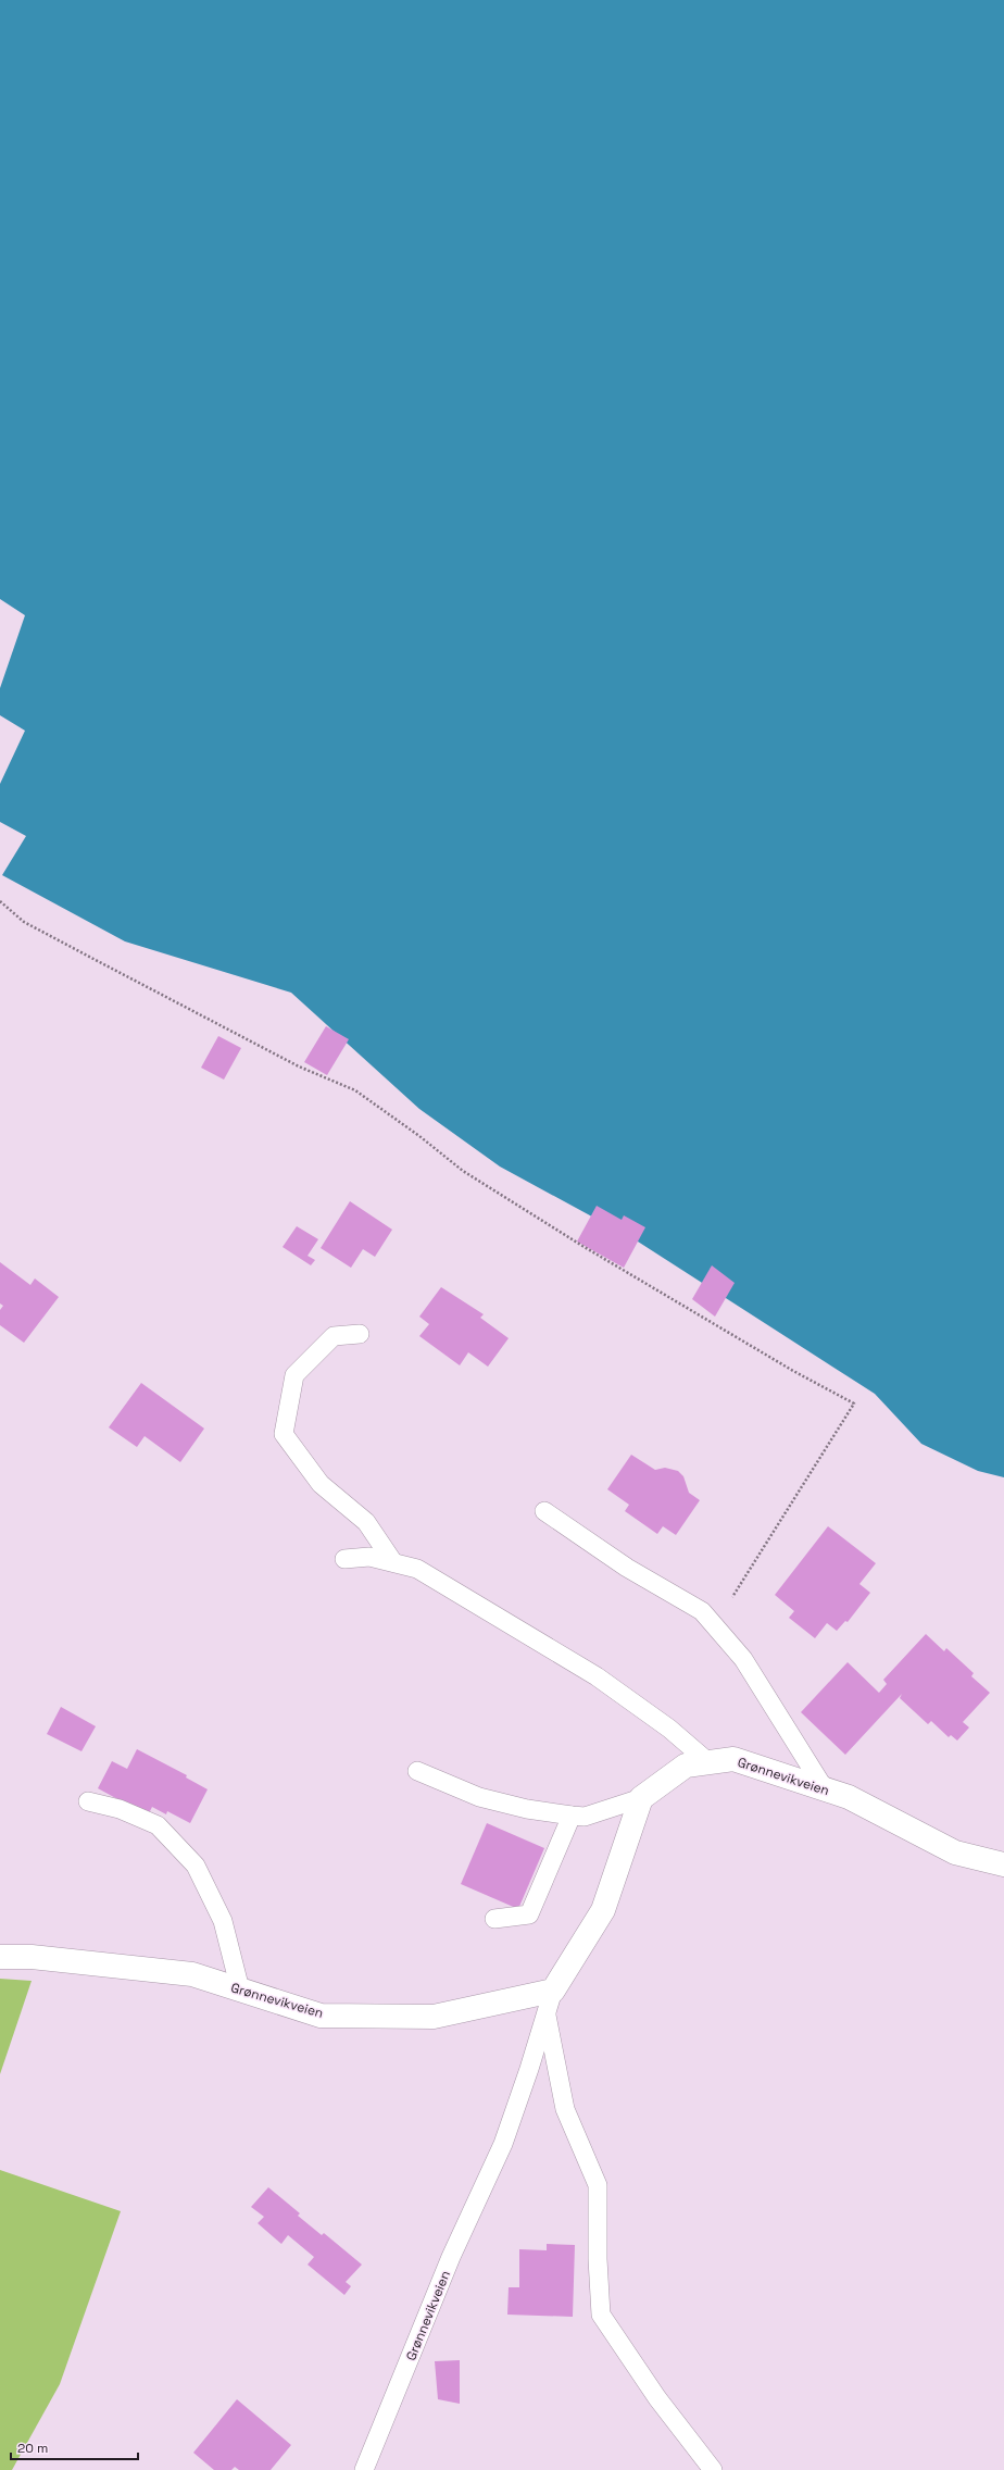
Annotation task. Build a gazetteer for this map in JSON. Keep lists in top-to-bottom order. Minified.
{"streets":{"street":["Grønnevikveien"]},"scale_bar":"20 m"}
